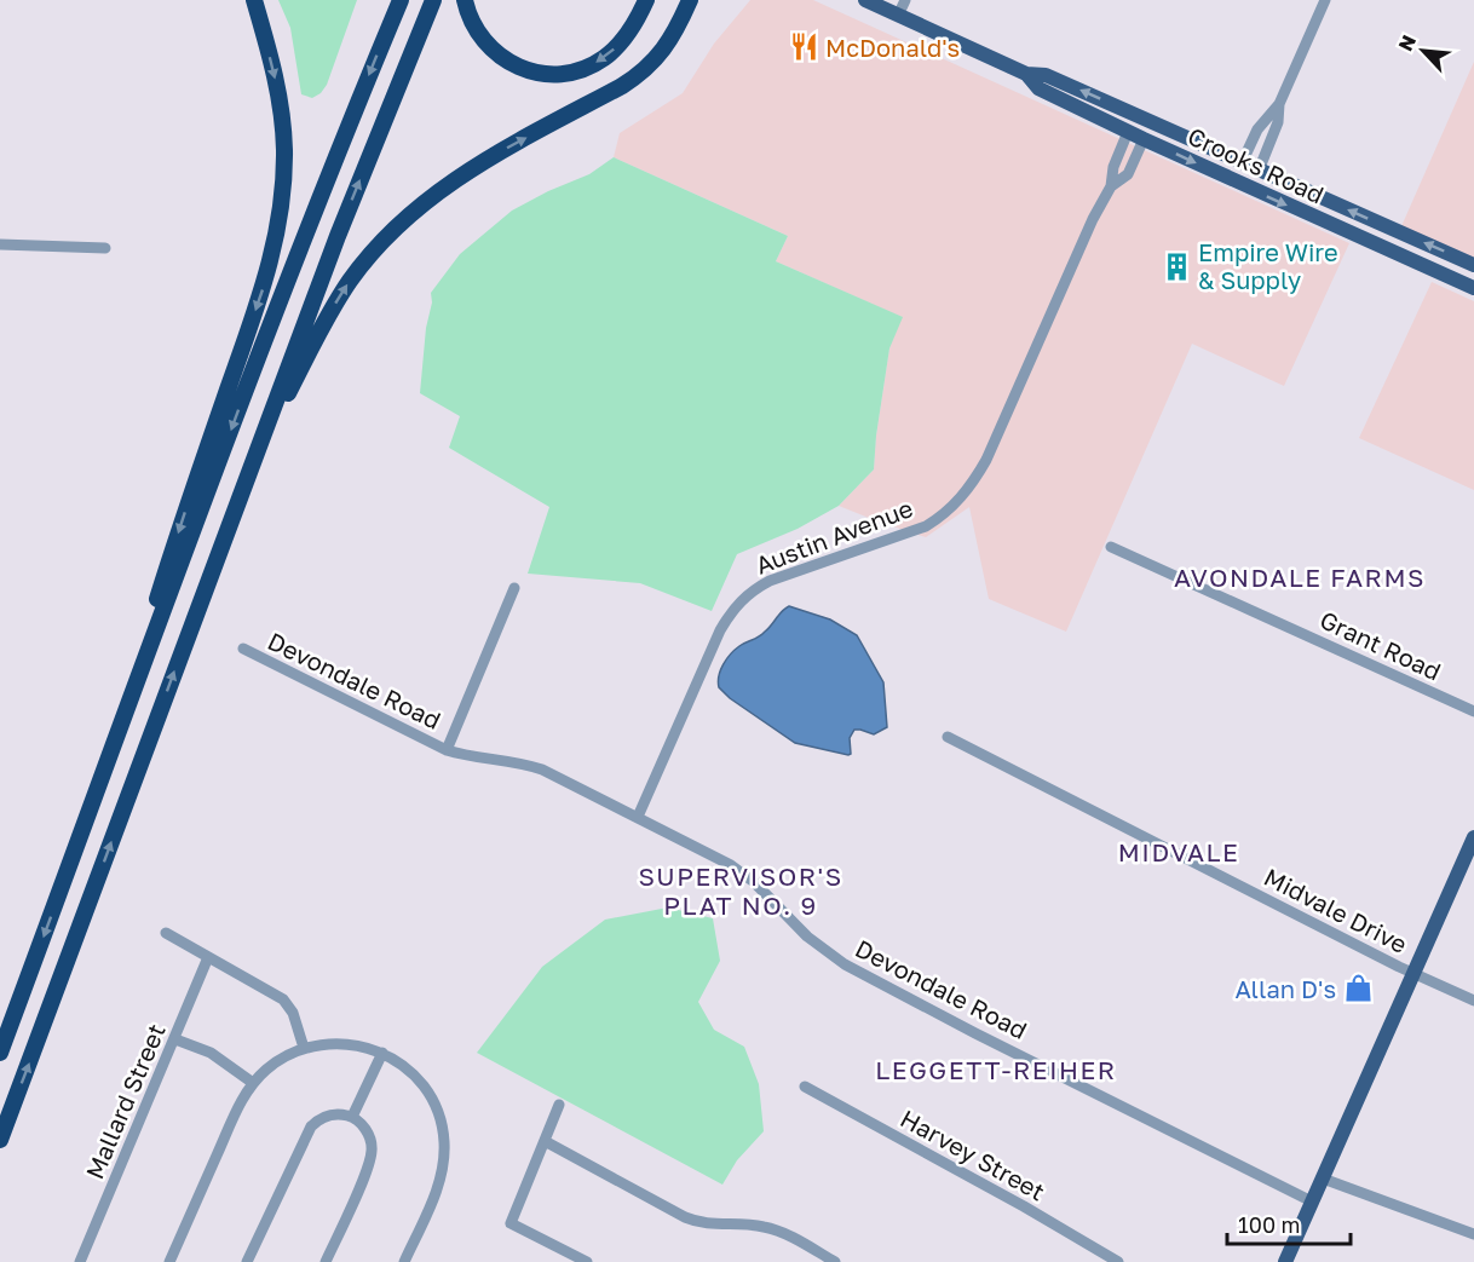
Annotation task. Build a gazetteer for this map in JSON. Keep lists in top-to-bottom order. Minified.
{"streets":{"main road":["Crooks Road"],"street":["Austin Avenue","Grant Road","Devondale Road","Midvale Drive","Mallard Street","Harvey Street"]},"crossings":[["Crooks Road","Austin Avenue"],["Austin Avenue","Devondale Road"]],"districts":["AVONDALE FARMS","MIDVALE","SUPERVISOR'S PLAT NO. 9","LEGGETT-REIHER"],"places":{"restaurant":["McDonald's"],"building":["Empire Wire & Supply"],"shop":["Allan D's"]},"scale_bar":"100 m","north":"top left"}
